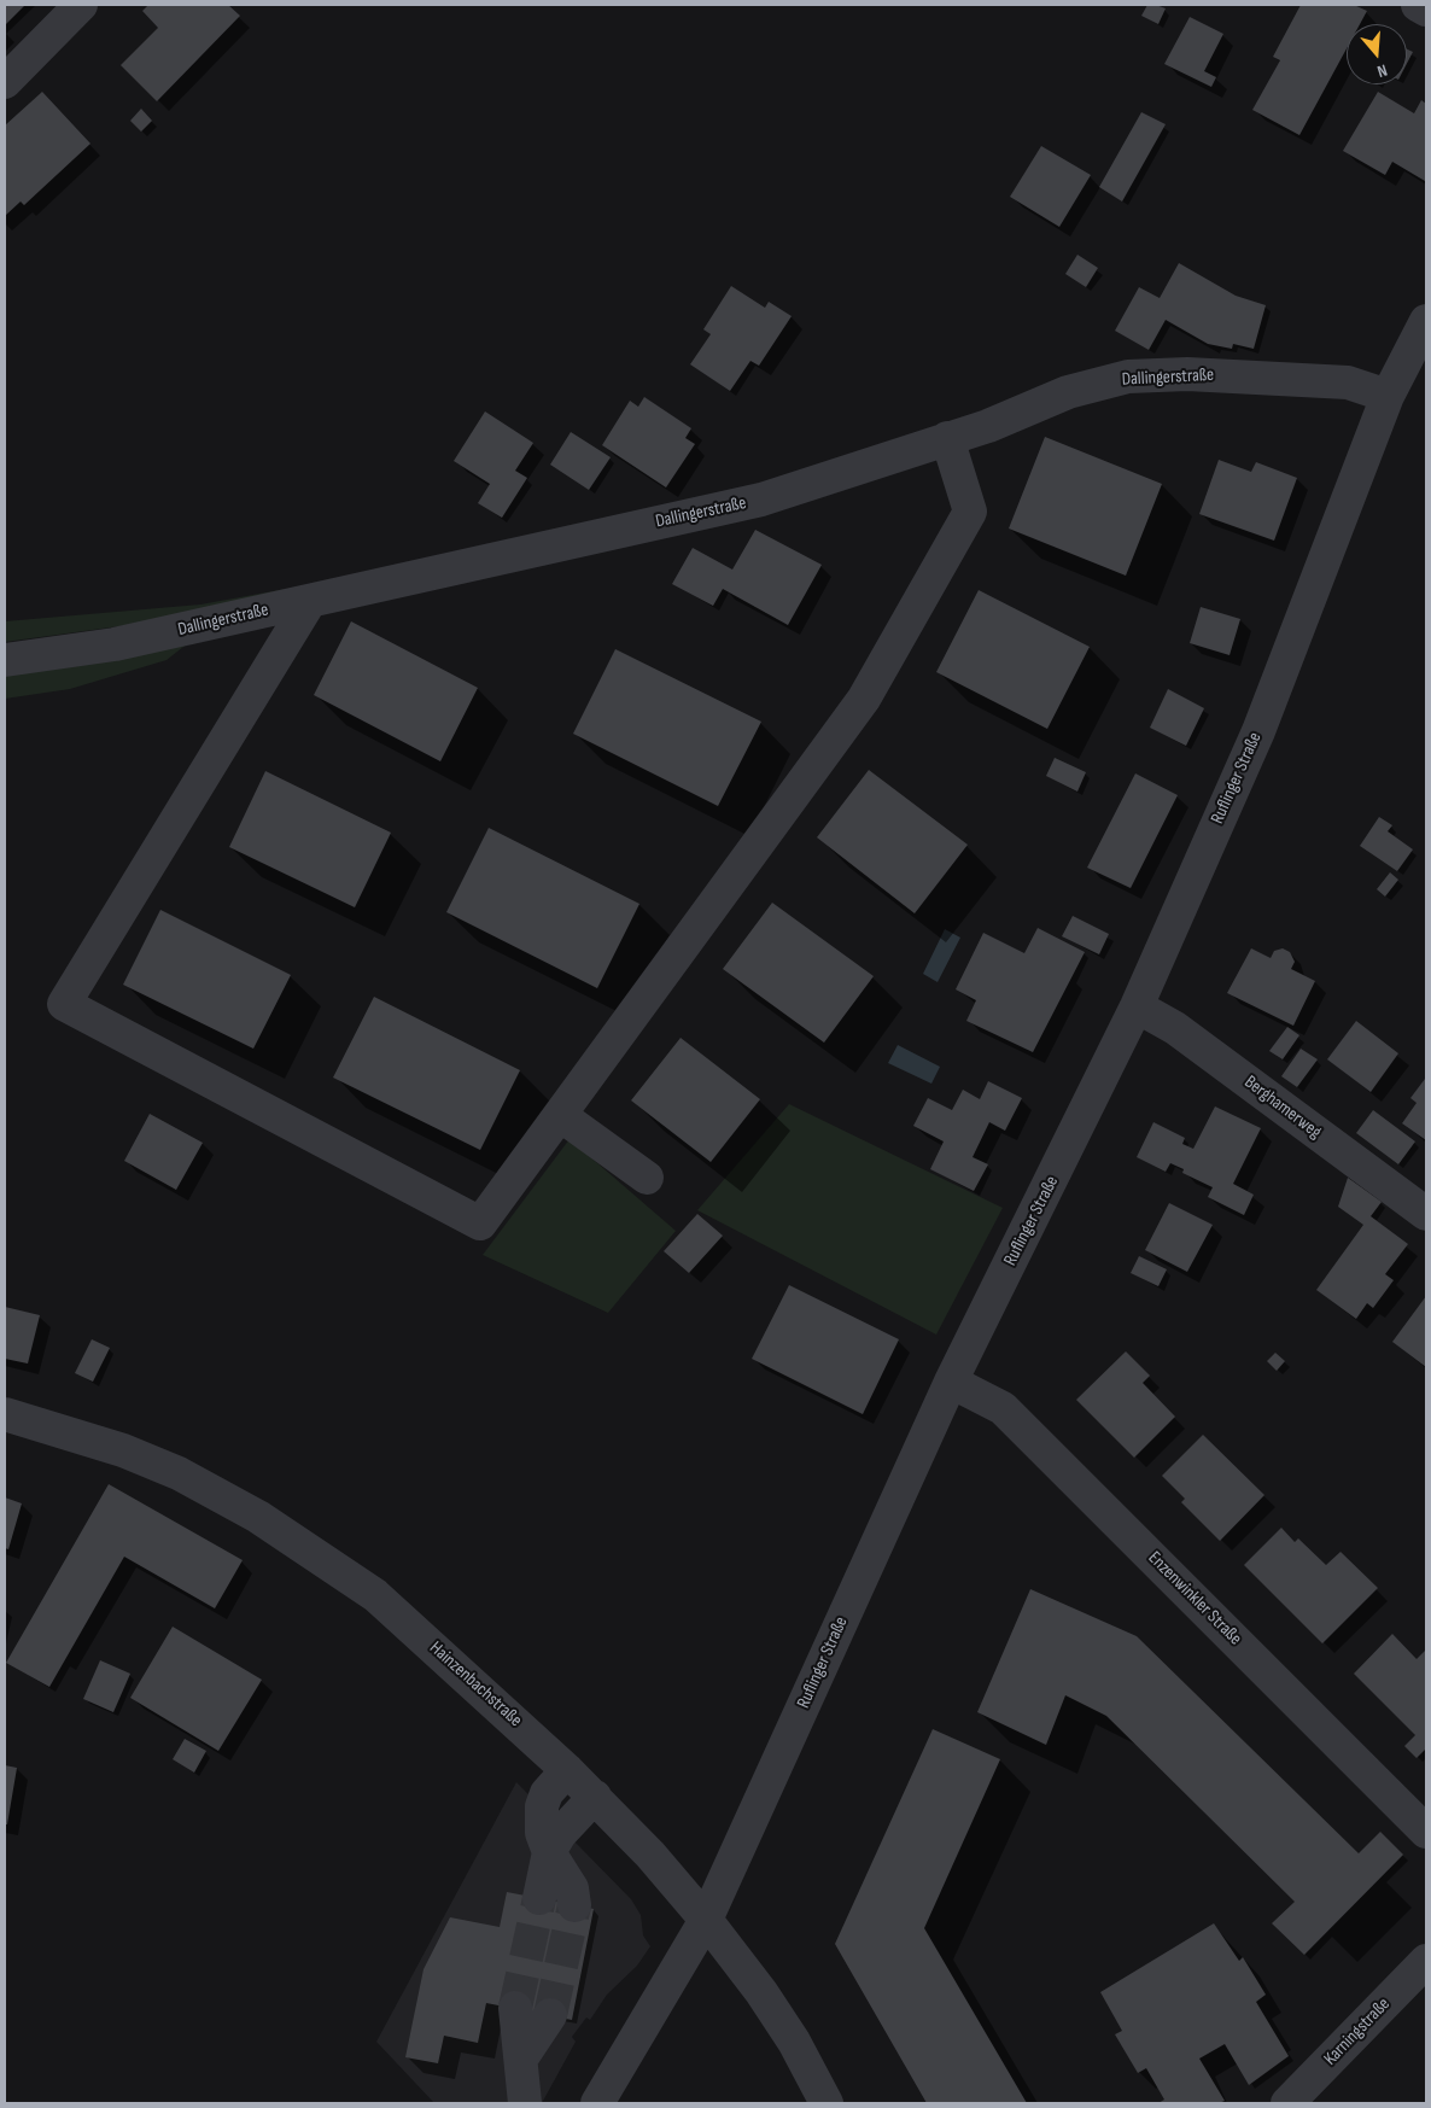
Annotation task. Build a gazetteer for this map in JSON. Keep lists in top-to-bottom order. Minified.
{"streets":{"street":["Dallingerstraße","Ruflinger Straße","Berghamerweg","Enzenwinkler Straße","Hainzenbachstraße","Karningstraße"]},"crossings":[["Dallingerstraße","Ruflinger Straße"],["Ruflinger Straße","Berghamerweg"],["Ruflinger Straße","Enzenwinkler Straße"],["Ruflinger Straße","Hainzenbachstraße"]],"north":"bottom"}
